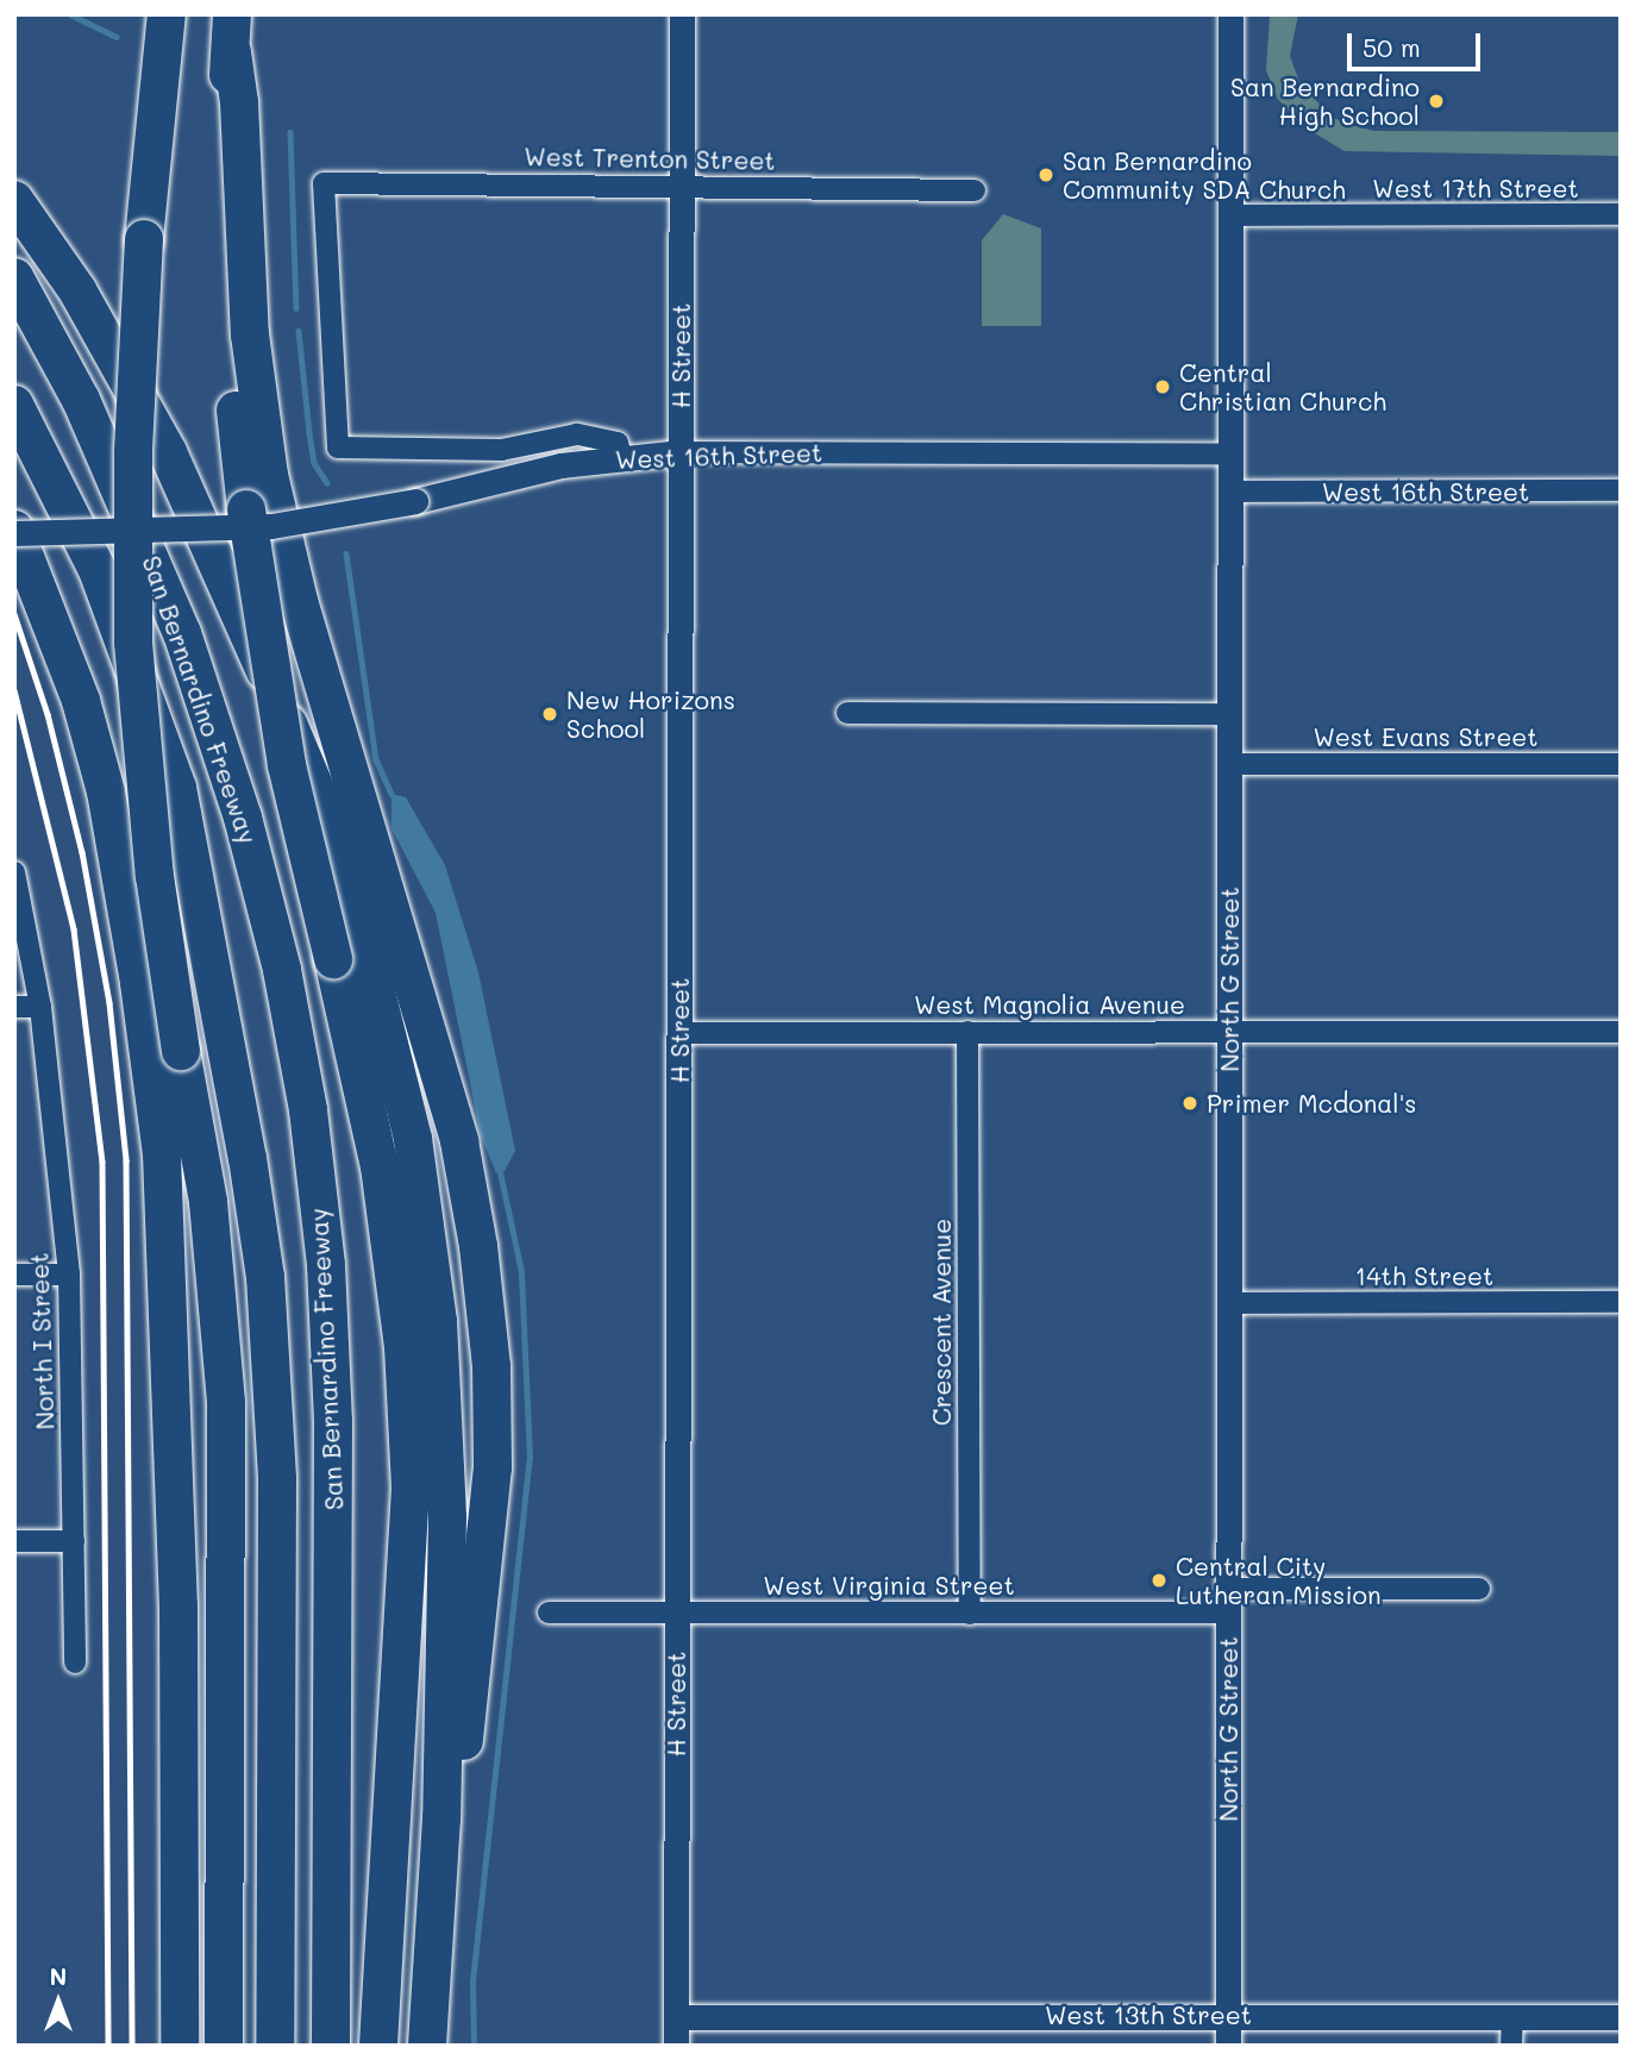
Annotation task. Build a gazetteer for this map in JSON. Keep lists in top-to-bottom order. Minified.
{"streets":{"highway":["San Bernardino Freeway"],"street":["West Trenton Street","West 17th Street","H Street","West 16th Street","West Evans Street","North G Street","West Magnolia Avenue","14th Street","Crescent Avenue","North I Street","West Virginia Street","West 13th Street"]},"crossings":[["West Trenton Street","H Street"],["West Trenton Street","West 16th Street"],["West 17th Street","North G Street"],["H Street","West 16th Street"],["H Street","West Magnolia Avenue"],["H Street","West Virginia Street"],["H Street","West 13th Street"],["West 16th Street","North G Street"],["West Evans Street","North G Street"],["North G Street","West Magnolia Avenue"],["North G Street","14th Street"],["North G Street","West Virginia Street"],["North G Street","West 13th Street"],["West Magnolia Avenue","Crescent Avenue"],["Crescent Avenue","West Virginia Street"]],"places":["San Bernardino High School","San Bernardino Community SDA Church","Central Christian Church","New Horizons School","Primer Mcdonal's","Central City Lutheran Mission"],"scale_bar":"50 m","north":"top"}
